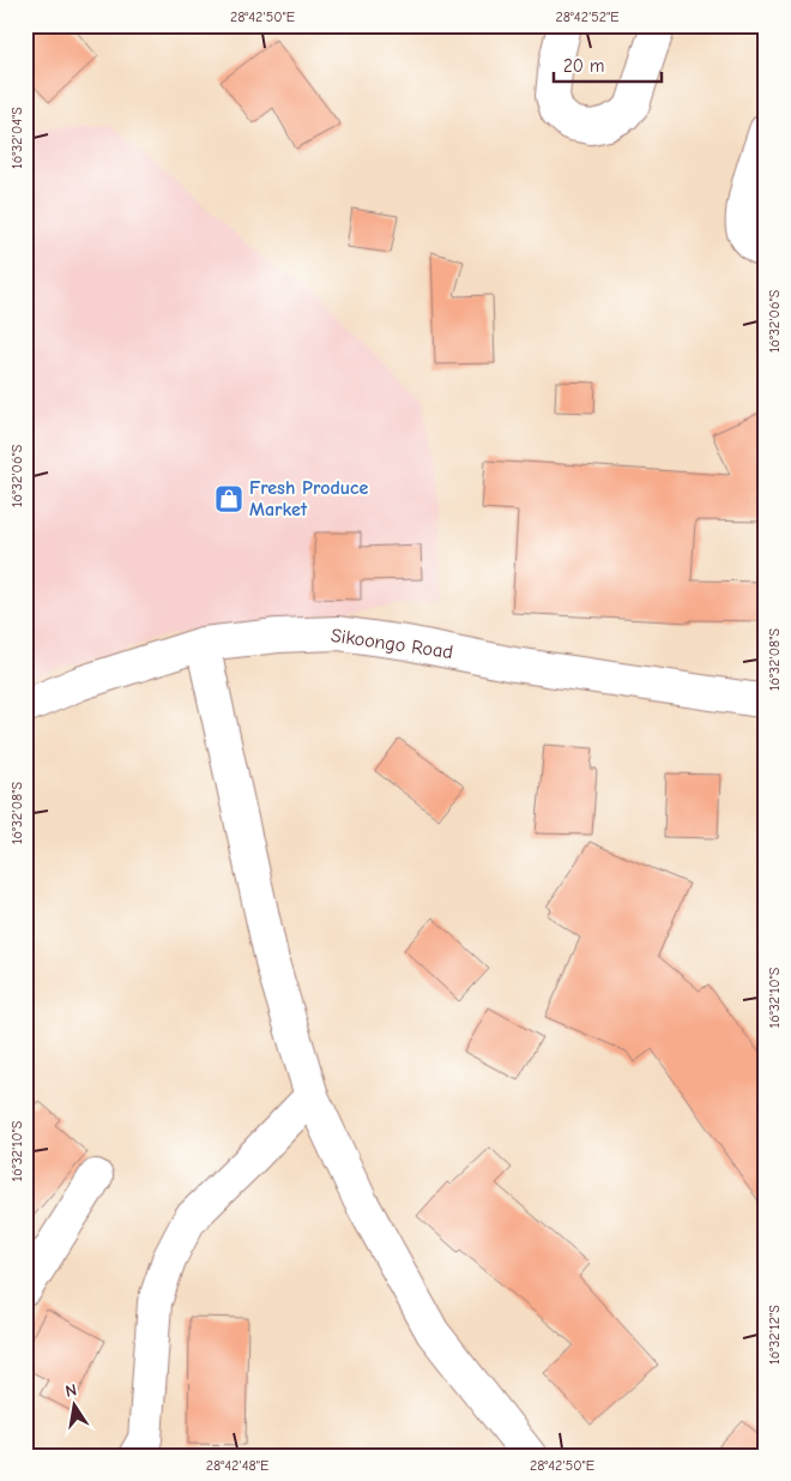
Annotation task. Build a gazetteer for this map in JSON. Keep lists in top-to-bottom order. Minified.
{"streets":{"street":["Sikoongo Road"]},"places":{"shop":["Fresh Produce Market"]},"scale_bar":"20 m","north":"top","coordinates":["28°42'50\"E","28°42'52\"E","16°32'04\"S","16°32'06\"S","16°32'08\"S","16°32'10\"S","16°32'12\"S","28°42'48\"E"]}
